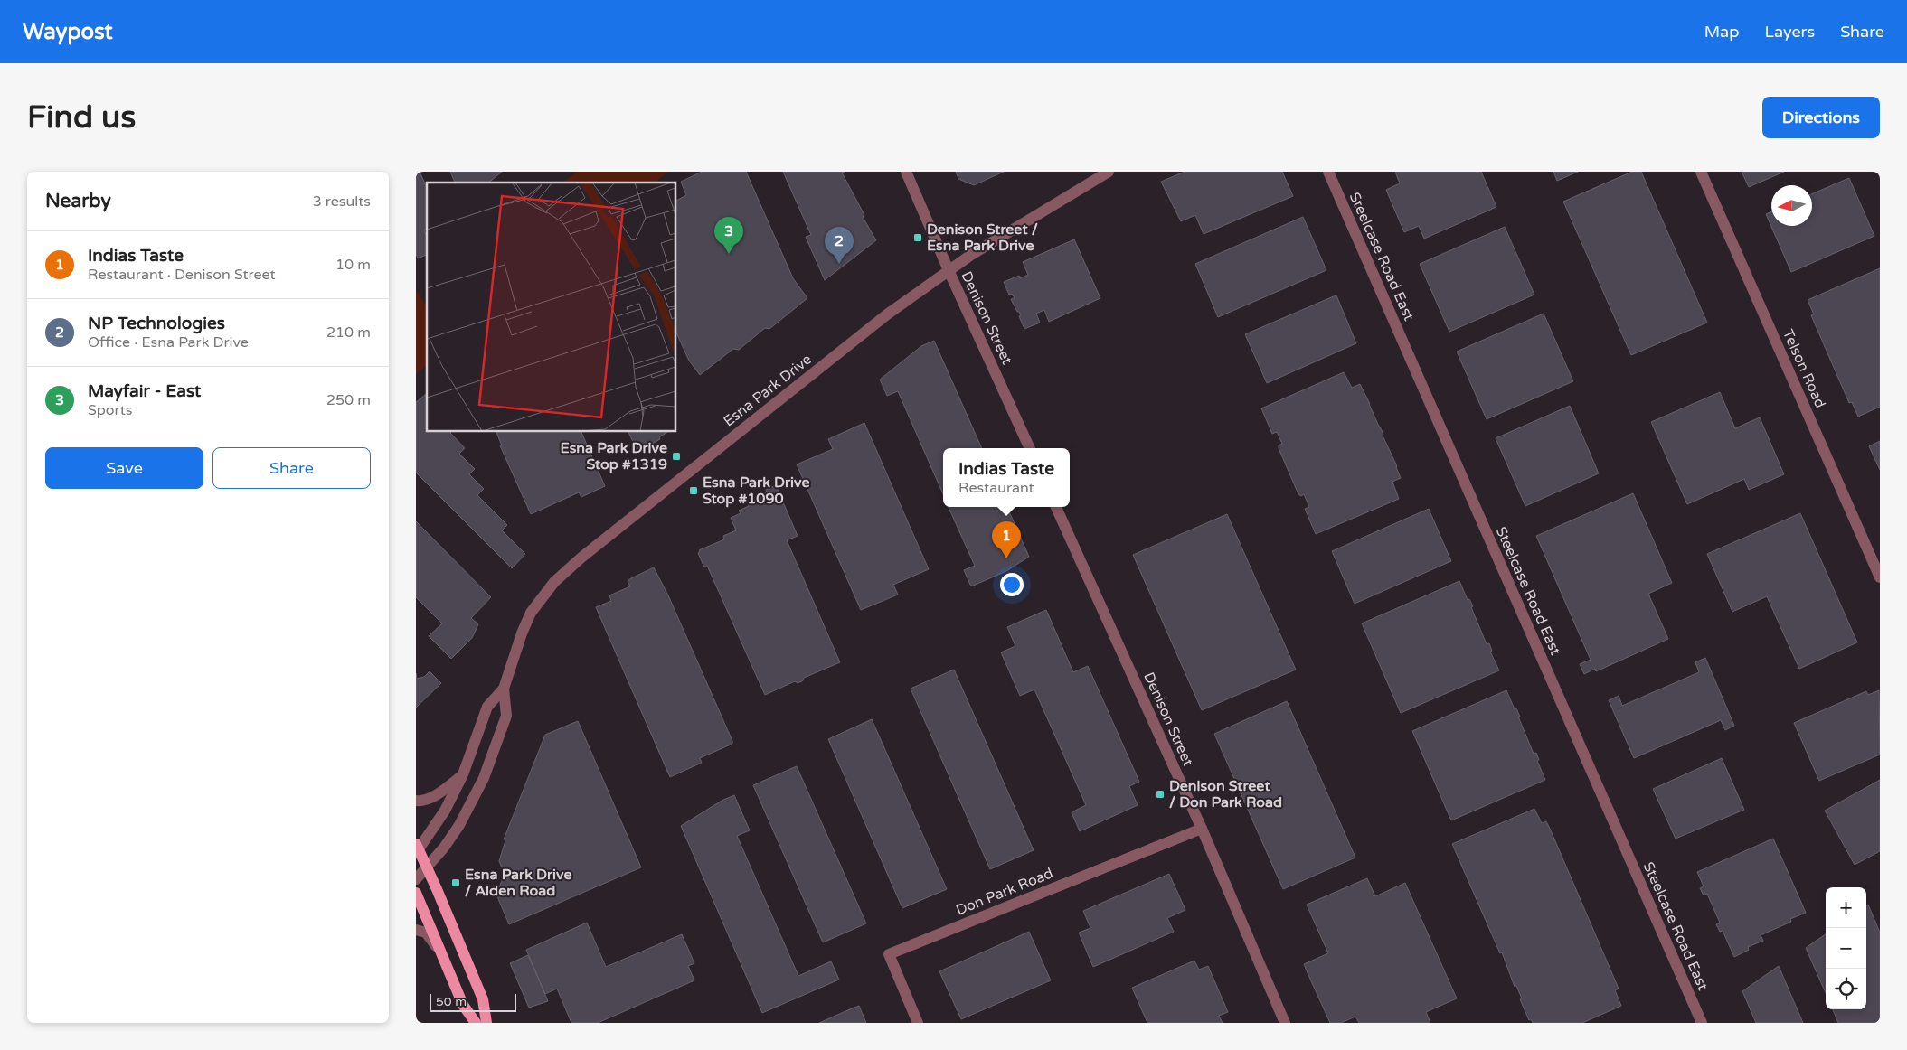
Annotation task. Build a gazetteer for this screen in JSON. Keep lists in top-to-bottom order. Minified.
{"streets":{"street":["Steelcase Road East","Denison Street","Telson Road","Esna Park Drive","Don Park Road"]},"crossings":[["Denison Street","Esna Park Drive"],["Denison Street","Don Park Road"]],"places":{"transit":["Denison Street / Esna Park Drive","Esna Park Drive Stop #1319","Esna Park Drive Stop #1090","Denison Street / Don Park Road","Esna Park Drive / Alden Road"]},"scale_bar":"50 m","north":"left","page":{"header":"Waypost","nav":["Map","Layers","Share"],"buttons":["Directions",["Save","Share"]],"title":"Find us","heading":["Nearby","3 results"],"pins":["3","2","1"],"list":[{"mark":"1","name":"Indias Taste","note":"Restaurant · Denison Street","value":"10 m"},{"mark":"2","name":"NP Technologies","note":"Office · Esna Park Drive","value":"210 m"},{"mark":"3","name":"Mayfair - East","note":"Sports","value":"250 m"}],"popup":["Indias Taste","Restaurant"],"map_buttons":["+","−"],"scale":"50 m"}}
